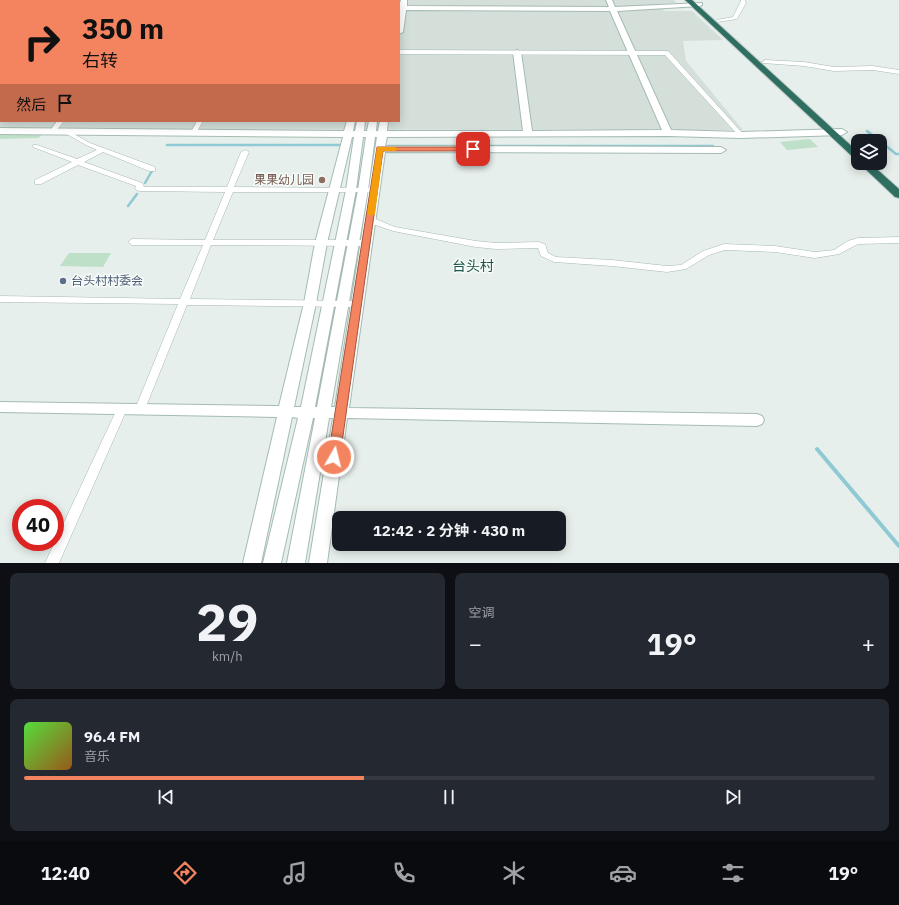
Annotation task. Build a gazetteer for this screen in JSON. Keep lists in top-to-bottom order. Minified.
{"districts":["台头村"],"places":["果果幼儿园","台头村村委会"],"page":{"turn":["350 m","右转"],"then":"然后","limit":"40","trip":"12:42 · 2 分钟 · 430 m","tile":[["29","km/h"],"空调"],"heat":["−","19°","+"],"song":["96.4 FM","音乐"],"tabs":["12:40","19°"]}}
